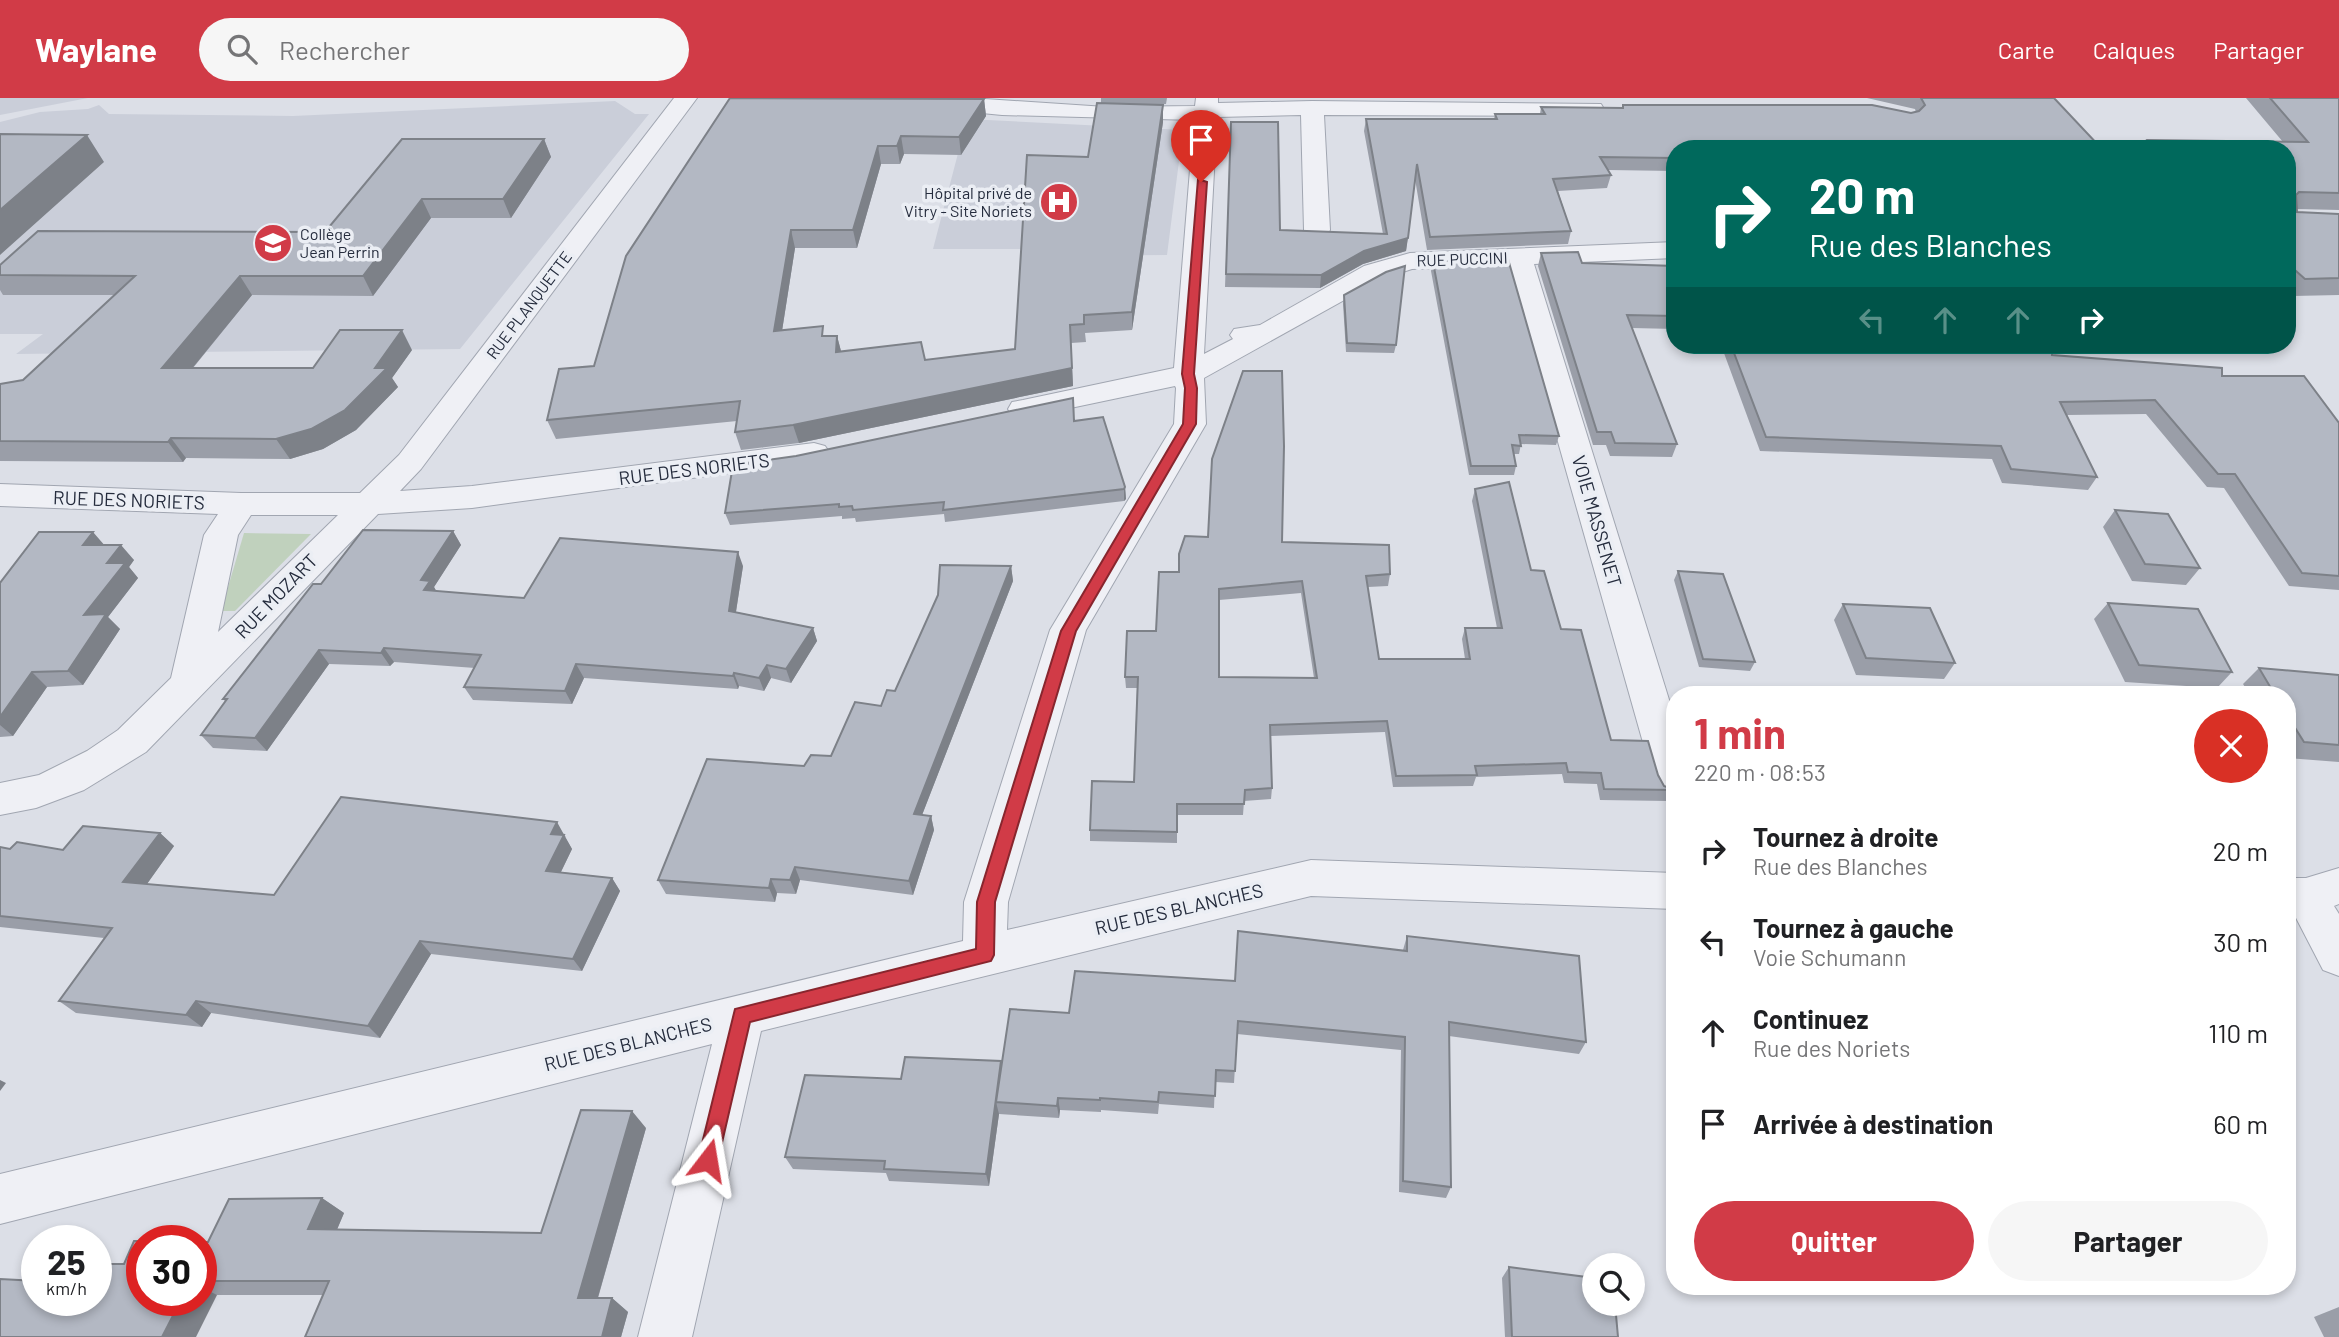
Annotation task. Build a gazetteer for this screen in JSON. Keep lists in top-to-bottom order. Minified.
{"streets":{"street":["RUE PUCCINI","RUE PLANQUETTE","RUE DES NORIETS","VOIE MASSENET","RUE MOZART","RUE DES BLANCHES"]},"crossings":[["RUE PUCCINI","VOIE MASSENET"],["RUE PLANQUETTE","RUE DES NORIETS"],["RUE PLANQUETTE","RUE MOZART"],["RUE DES NORIETS","RUE MOZART"]],"places":{"hospital":["Hôpital privé de Vitry - Site Noriets"],"school or university":["Collège Jean Perrin"]},"page":{"header":"Waylane","search":"Rechercher","nav":["Carte","Calques","Partager"],"turn":["20 m","Rue des Blanches"],"heading":["1 min","220 m · 08:53"],"list":[{"name":"Tournez à droite","note":"Rue des Blanches","value":"20 m"},{"name":"Tournez à gauche","note":"Voie Schumann","value":"30 m"},{"name":"Continuez","note":"Rue des Noriets","value":"110 m"},{"name":"Arrivée à destination","value":"60 m"}],"buttons":["Quitter","Partager"],"speed":"25 km/h","limit":"30"}}
